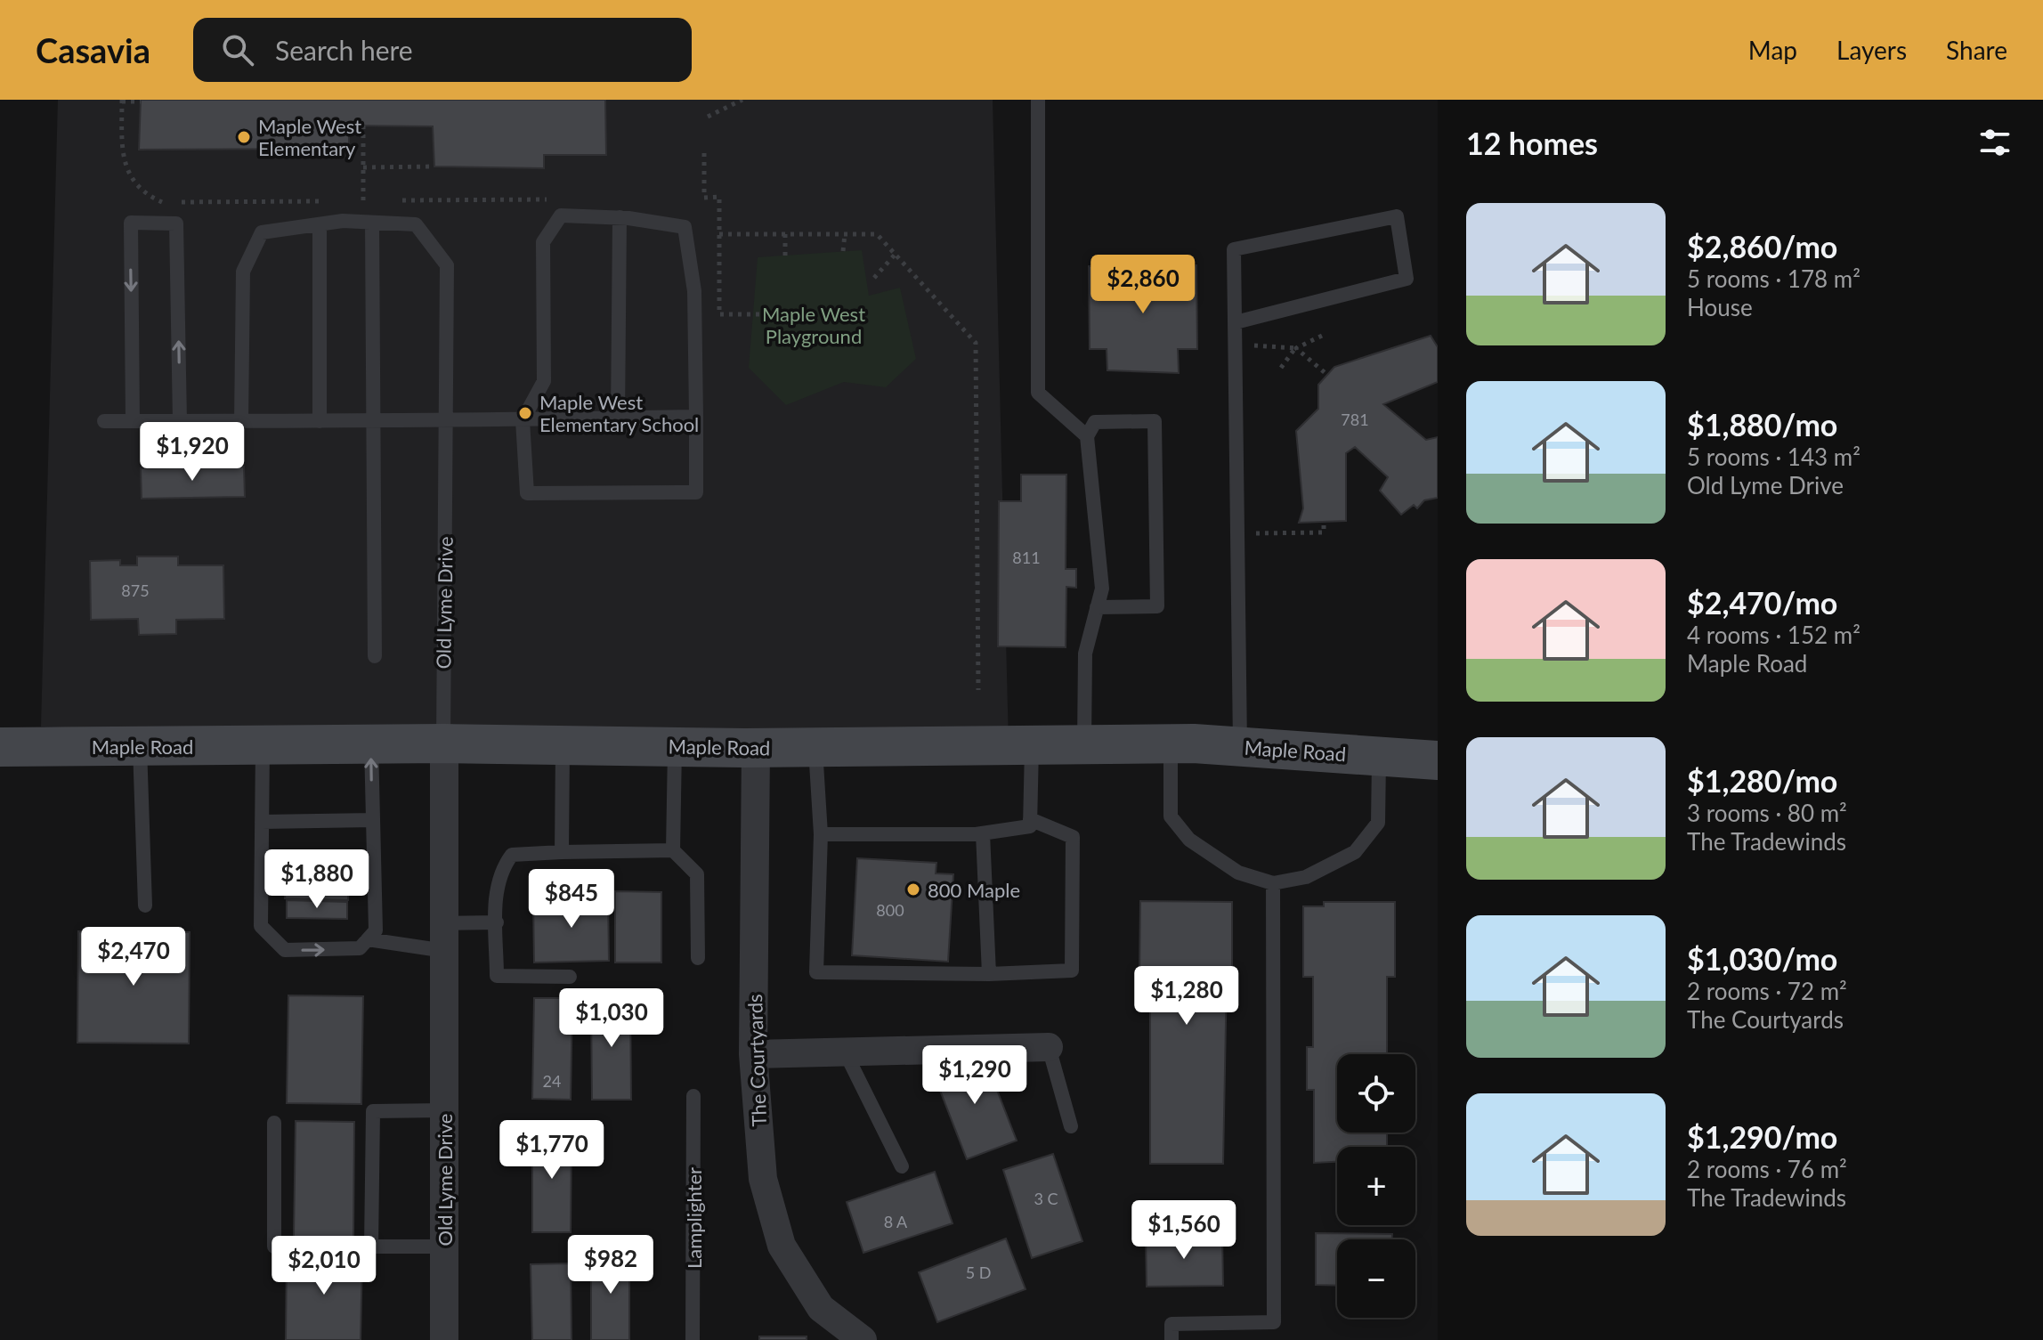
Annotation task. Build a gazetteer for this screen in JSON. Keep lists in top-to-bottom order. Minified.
{"streets":{"main road":["Maple Road"],"street":["Old Lyme Drive","The Courtyards"],"lane":["Lamplighter"]},"crossings":[["Old Lyme Drive","Maple Road"],["Maple Road","The Courtyards"]],"parks":["Maple West Playground"],"places":["Maple West Elementary","Maple West Elementary School","800 Maple"],"house_numbers":["781","811","875","800","24","3 C","8 A","5 D"],"page":{"header":"Casavia","search":"Search here","nav":["Map","Layers","Share"],"heading":"12 homes","list":[{"name":"$2,860/mo","note":"5 rooms · 178 m² · House"},{"name":"$1,880/mo","note":"5 rooms · 143 m² · Old Lyme Drive"},{"name":"$2,470/mo","note":"4 rooms · 152 m² · Maple Road"},{"name":"$1,280/mo","note":"3 rooms · 80 m² · The Tradewinds"},{"name":"$1,030/mo","note":"2 rooms · 72 m² · The Courtyards"},{"name":"$1,290/mo","note":"2 rooms · 76 m² · The Tradewinds"}],"price":["$2,860","$1,920","$1,880","$845","$2,470","$1,280","$1,030","$1,290","$1,770","$1,560","$982","$2,010"],"map_buttons":["+","−"]}}
